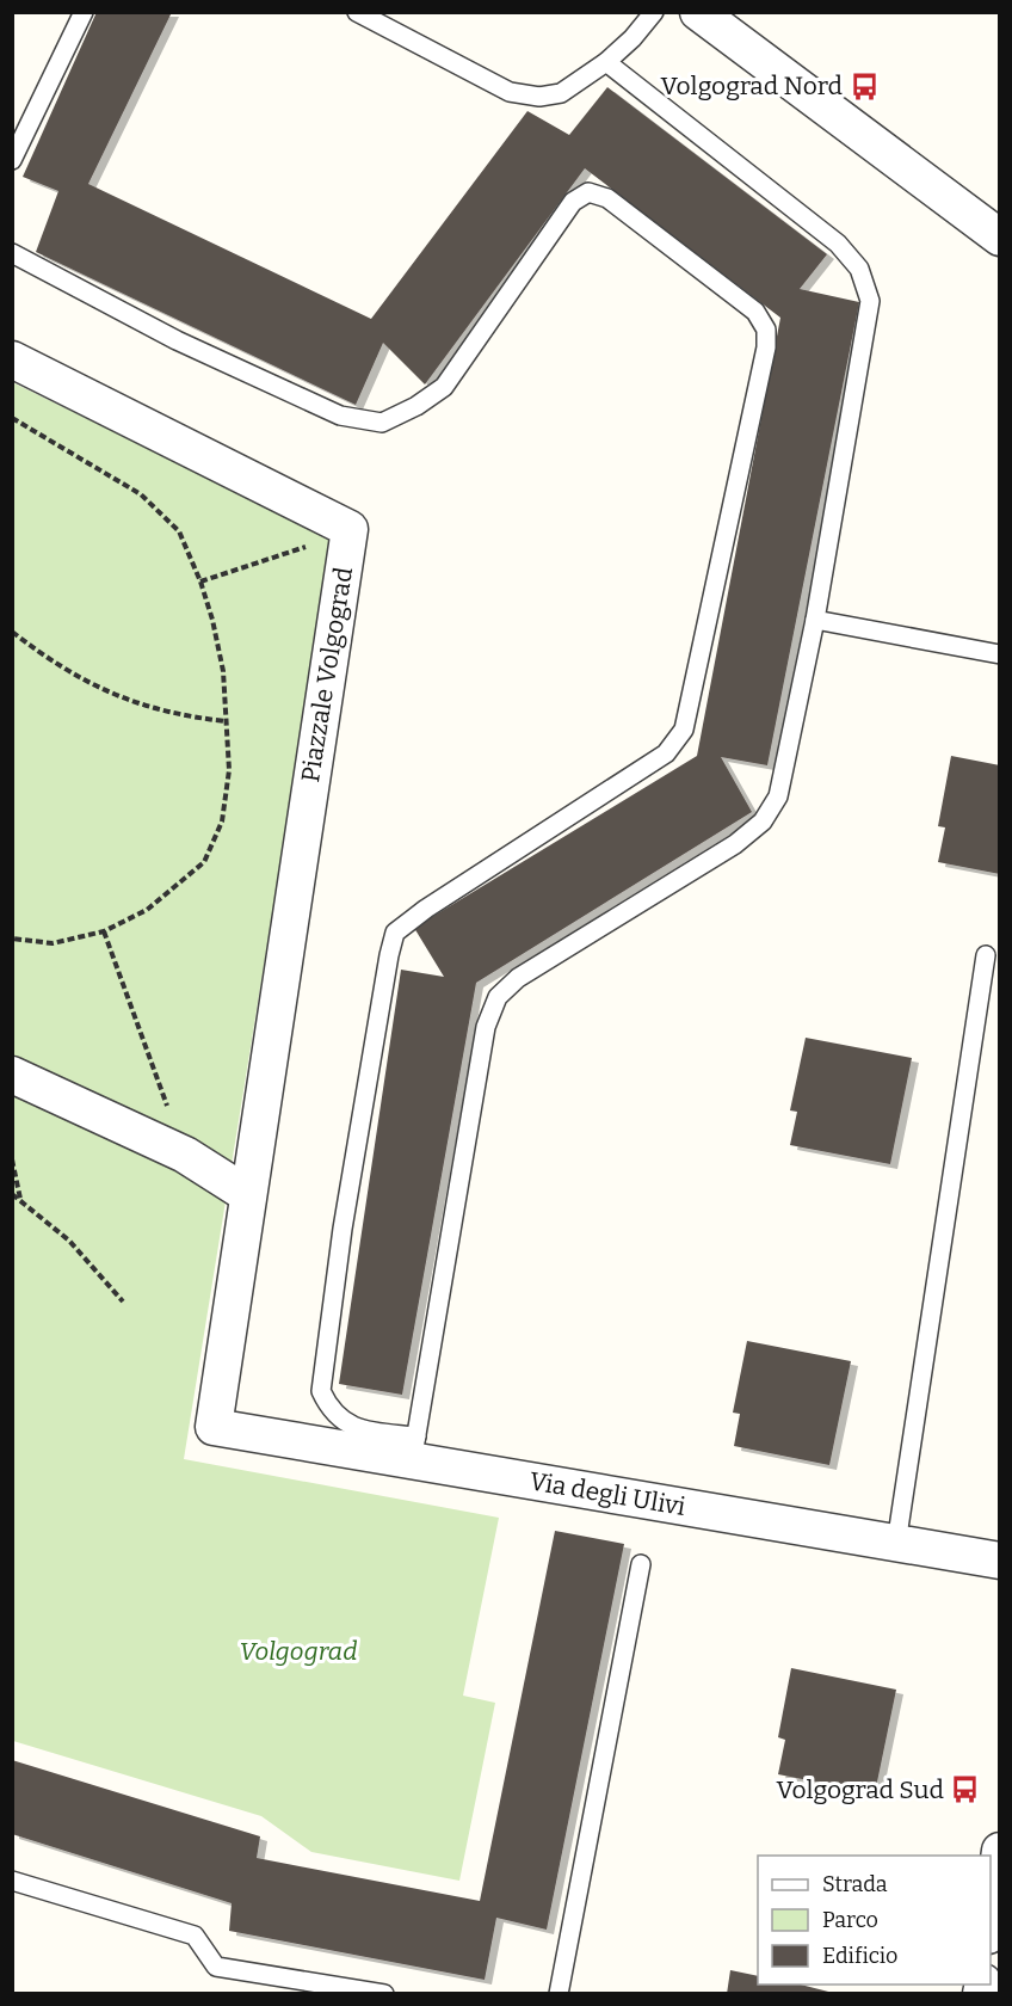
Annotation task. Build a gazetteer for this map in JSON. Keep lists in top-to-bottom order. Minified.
{"streets":{"street":["Piazzale Volgograd","Via degli Ulivi"]},"crossings":[["Piazzale Volgograd","Via degli Ulivi"]],"parks":["Volgograd"],"places":{"bus stop":["Volgograd Nord","Volgograd Sud"]},"legend":["Strada","Parco","Edificio"]}
